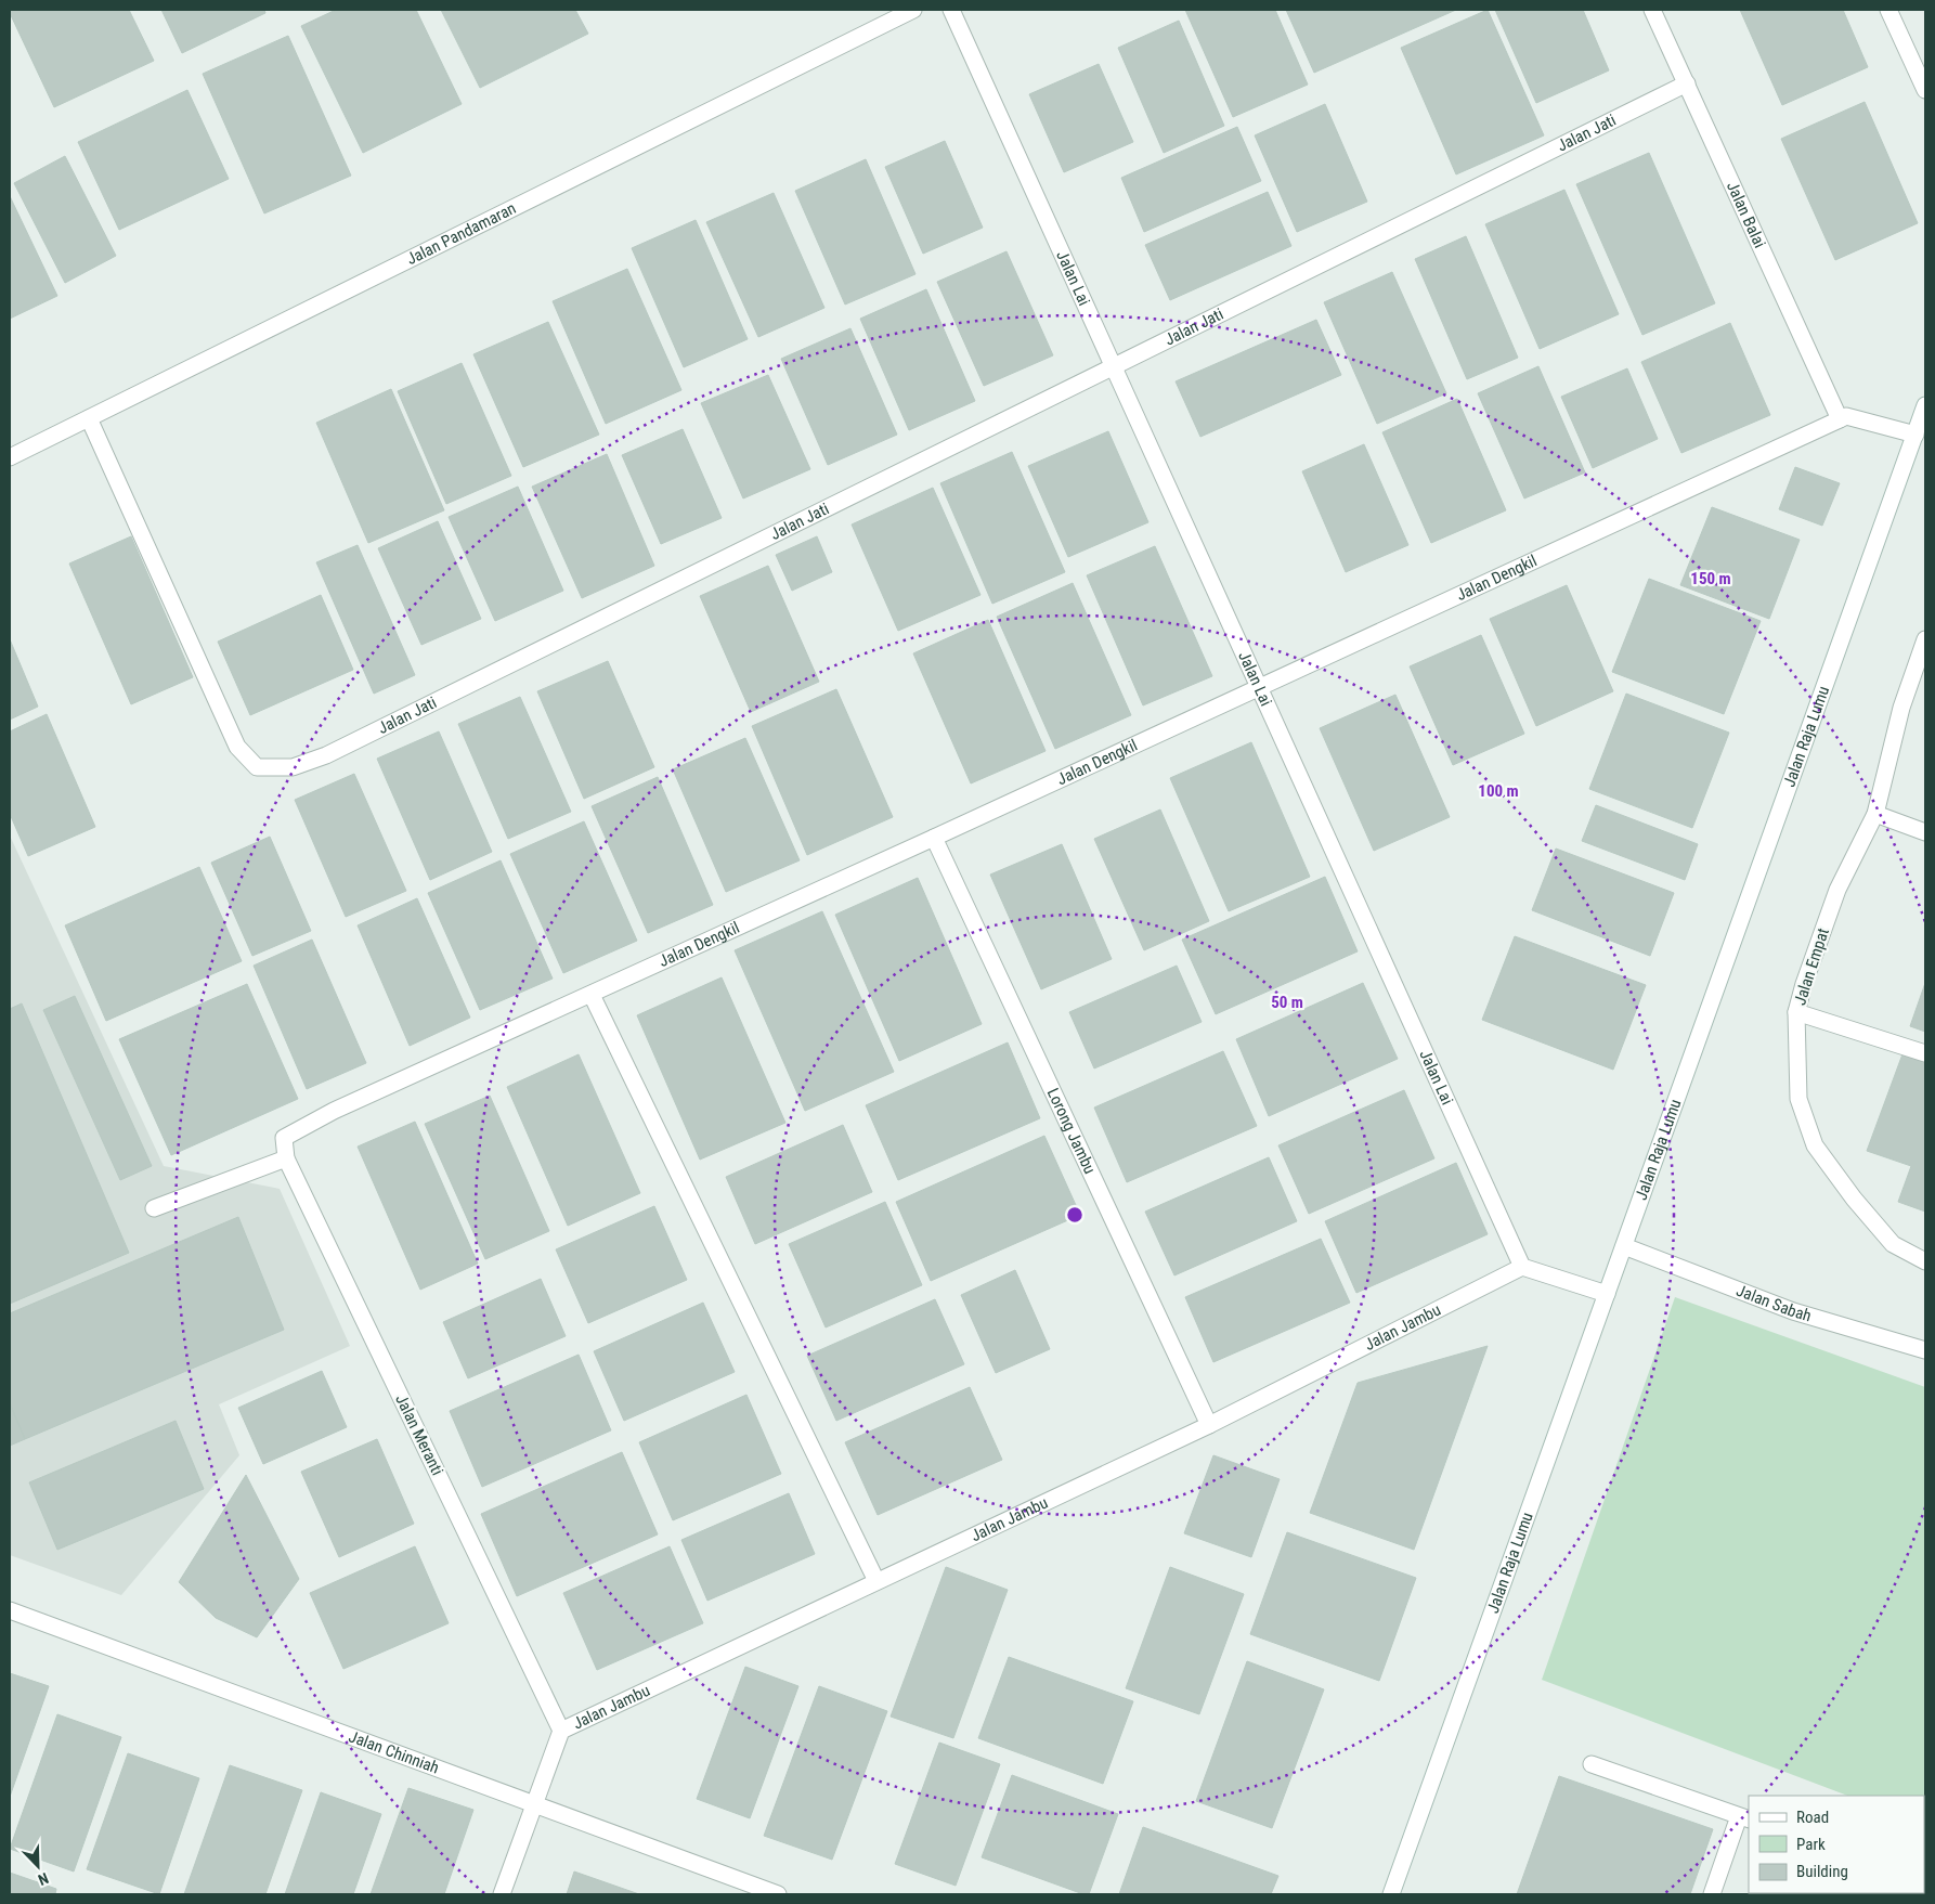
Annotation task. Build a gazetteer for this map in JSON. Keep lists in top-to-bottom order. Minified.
{"streets":{"street":["Jalan Jati","Jalan Balai","Jalan Pandamaran","Jalan Lai","Jalan Dengkil","Jalan Raja Lumu","Jalan Empat","Lorong Jambu","Jalan Sabah","Jalan Jambu","Jalan Meranti","Jalan Chinniah"]},"crossings":[["Jalan Jati","Jalan Balai"],["Jalan Jati","Jalan Pandamaran"],["Jalan Jati","Jalan Lai"],["Jalan Balai","Jalan Dengkil"],["Jalan Lai","Jalan Dengkil"],["Jalan Lai","Jalan Jambu"],["Jalan Dengkil","Jalan Raja Lumu"],["Jalan Dengkil","Lorong Jambu"],["Jalan Dengkil","Jalan Meranti"],["Jalan Raja Lumu","Jalan Sabah"],["Lorong Jambu","Jalan Jambu"],["Jalan Jambu","Jalan Meranti"],["Jalan Jambu","Jalan Chinniah"]],"legend":["Road","Park","Building"],"north":"bottom right","rings":["150 m","100 m","50 m"]}
